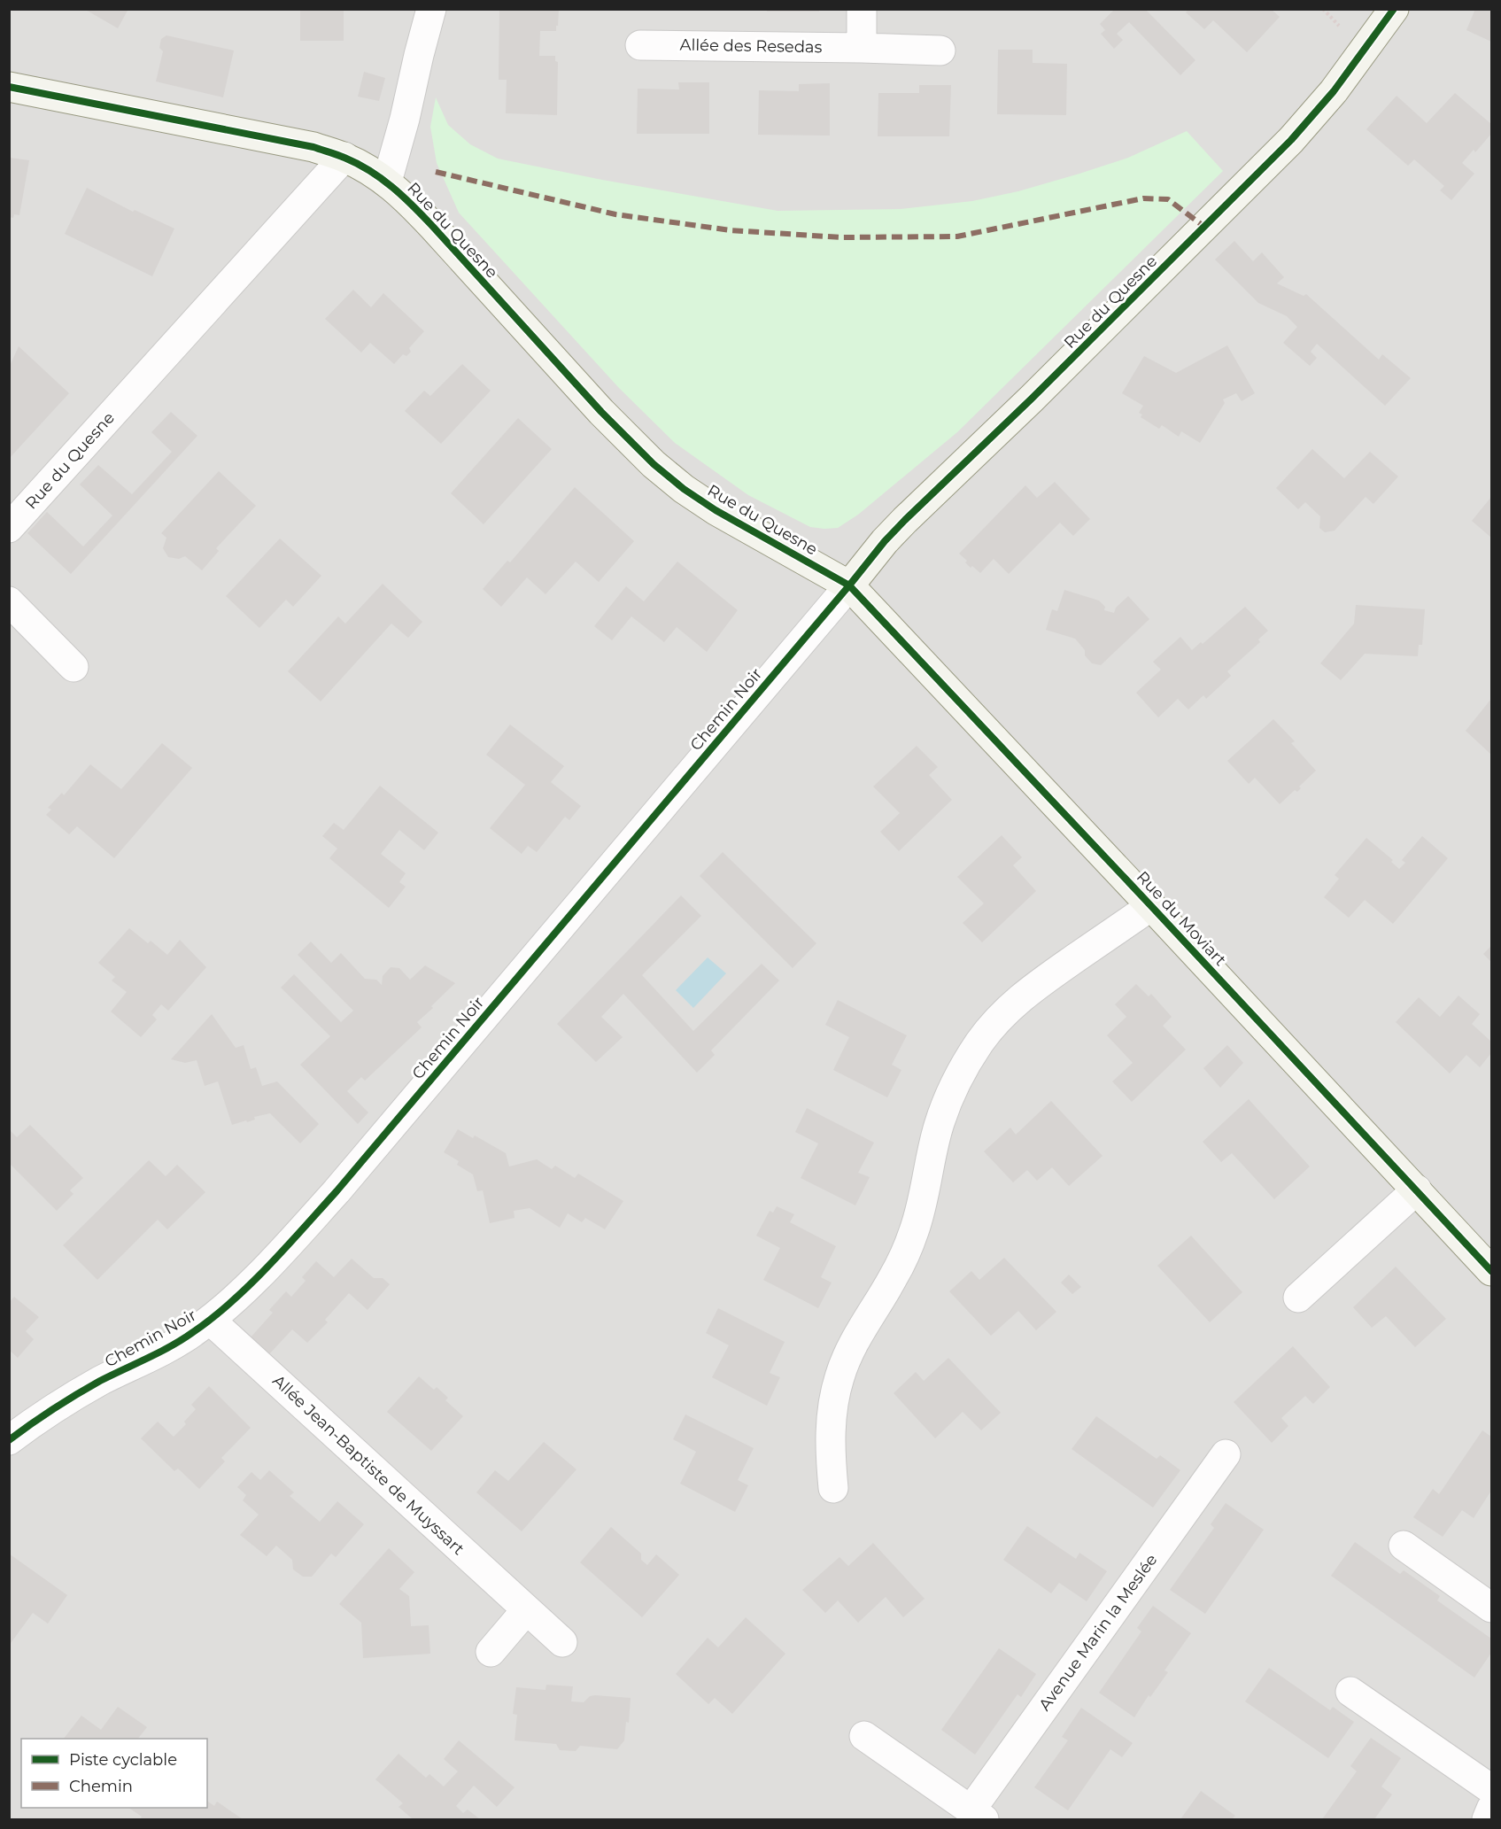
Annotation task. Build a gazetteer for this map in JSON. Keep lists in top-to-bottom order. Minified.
{"streets":{"street":["Allée des Resedas","Rue du Quesne","Chemin Noir","Rue du Moviart","Allée Jean-Baptiste de Muyssart","Avenue Marin la Meslée"]},"crossings":[["Rue du Quesne","Chemin Noir"],["Rue du Quesne","Rue du Moviart"],["Chemin Noir","Rue du Moviart"],["Chemin Noir","Allée Jean-Baptiste de Muyssart"]],"legend":["Piste cyclable","Chemin"]}
